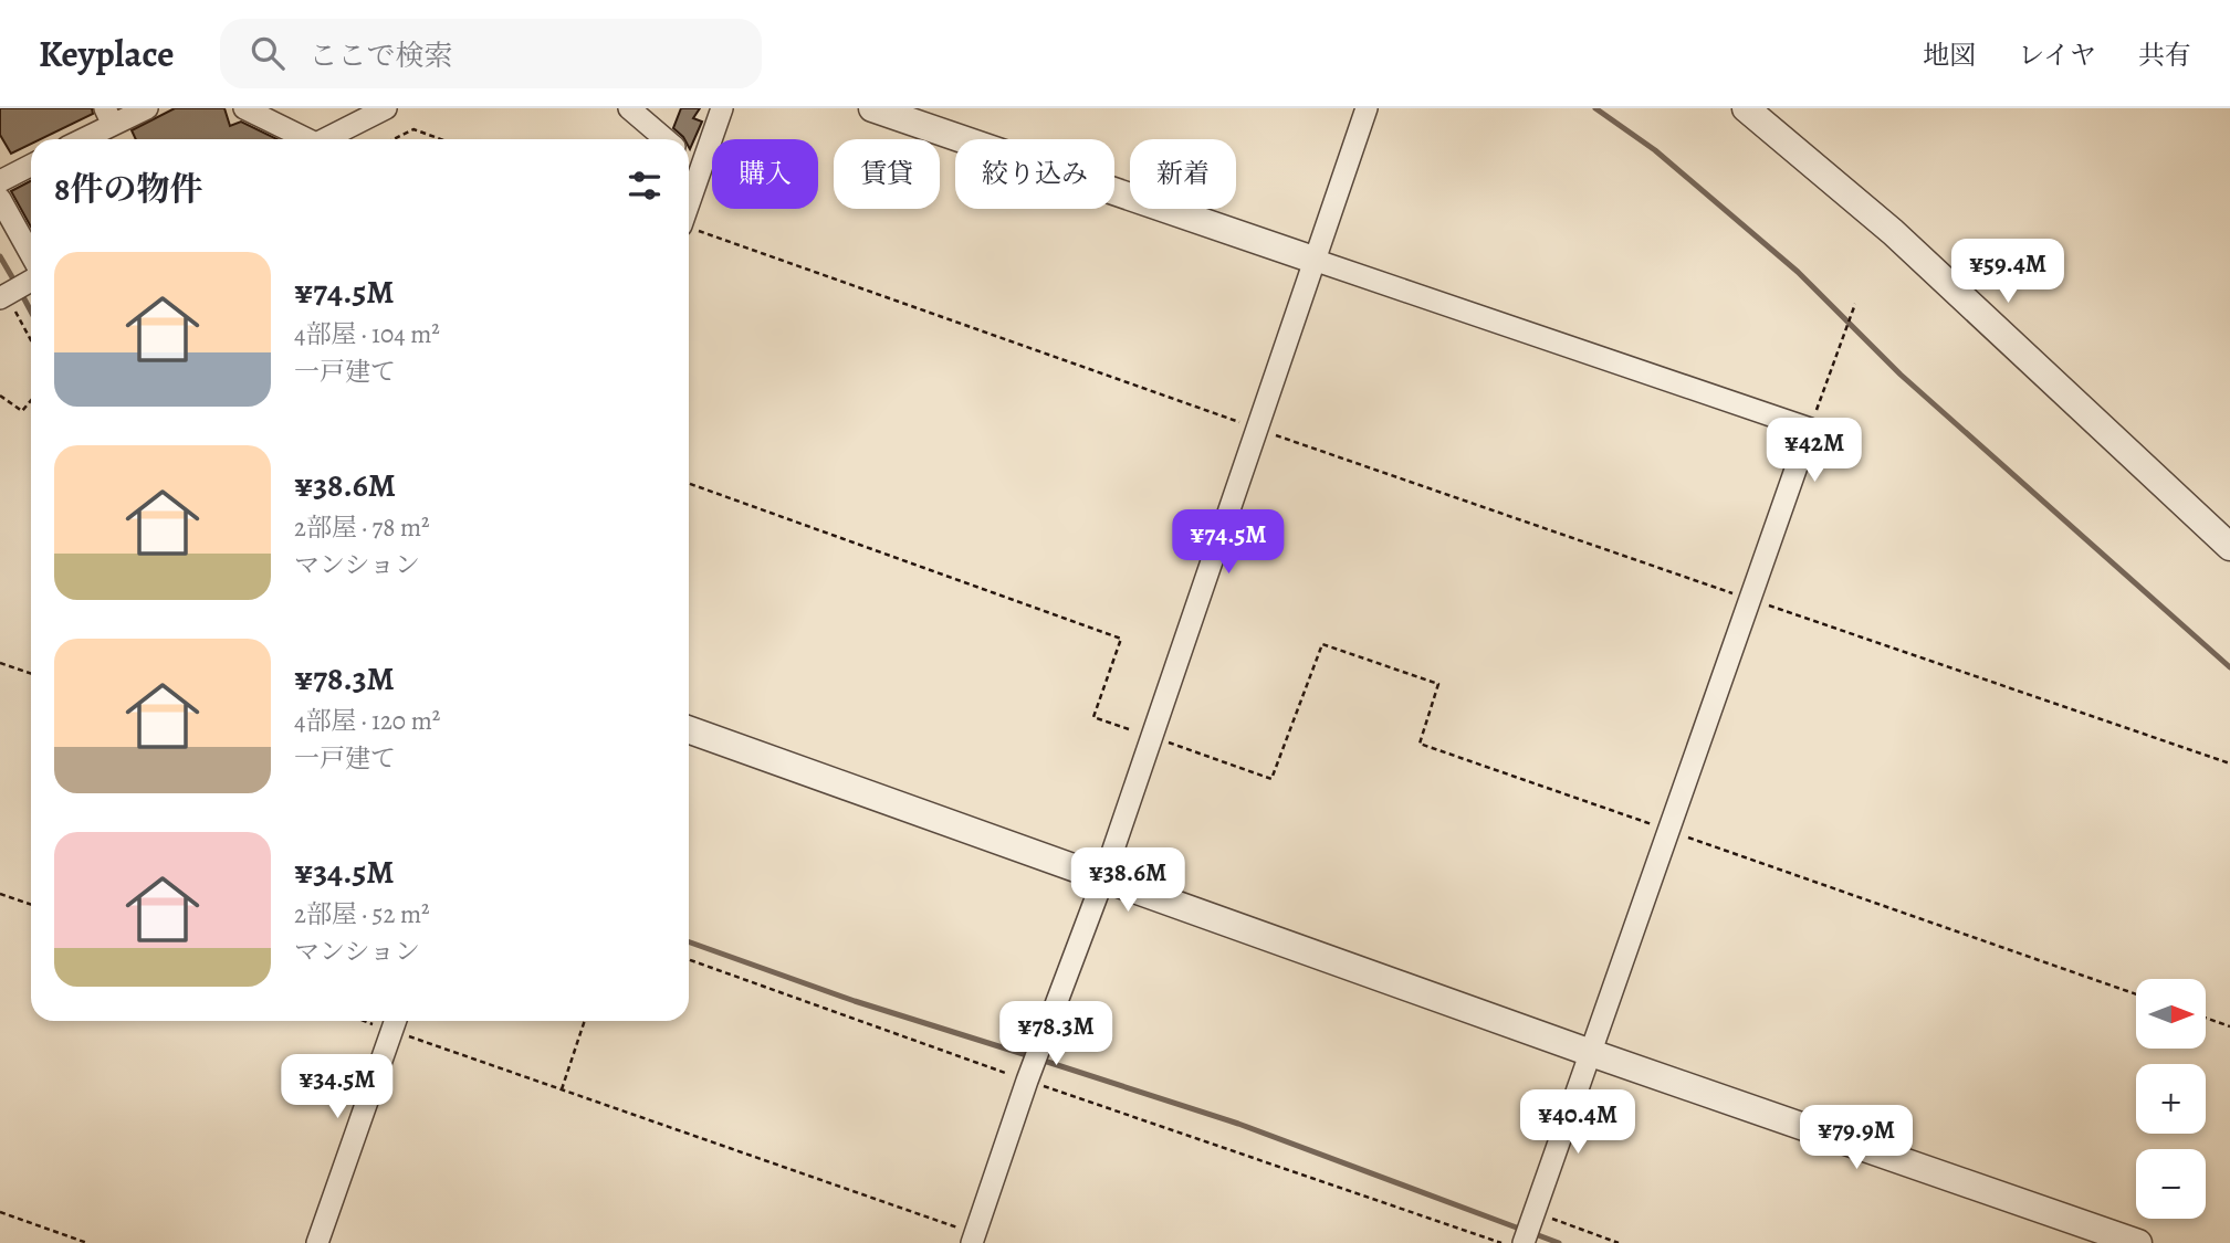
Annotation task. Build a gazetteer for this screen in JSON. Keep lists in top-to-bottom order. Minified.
{"north":"right","page":{"header":"Keyplace","search":"ここで検索","nav":["地図","レイヤ","共有"],"chip":["購入","賃貸","絞り込み","新着"],"heading":"8件の物件","list":[{"name":"¥74.5M","note":"4部屋 · 104 m² · 一戸建て"},{"name":"¥38.6M","note":"2部屋 · 78 m² · マンション"},{"name":"¥78.3M","note":"4部屋 · 120 m² · 一戸建て"},{"name":"¥34.5M","note":"2部屋 · 52 m² · マンション"}],"price":["¥59.4M","¥42M","¥74.5M","¥38.6M","¥78.3M","¥34.5M","¥40.4M","¥79.9M"],"map_buttons":["+","−"]}}
